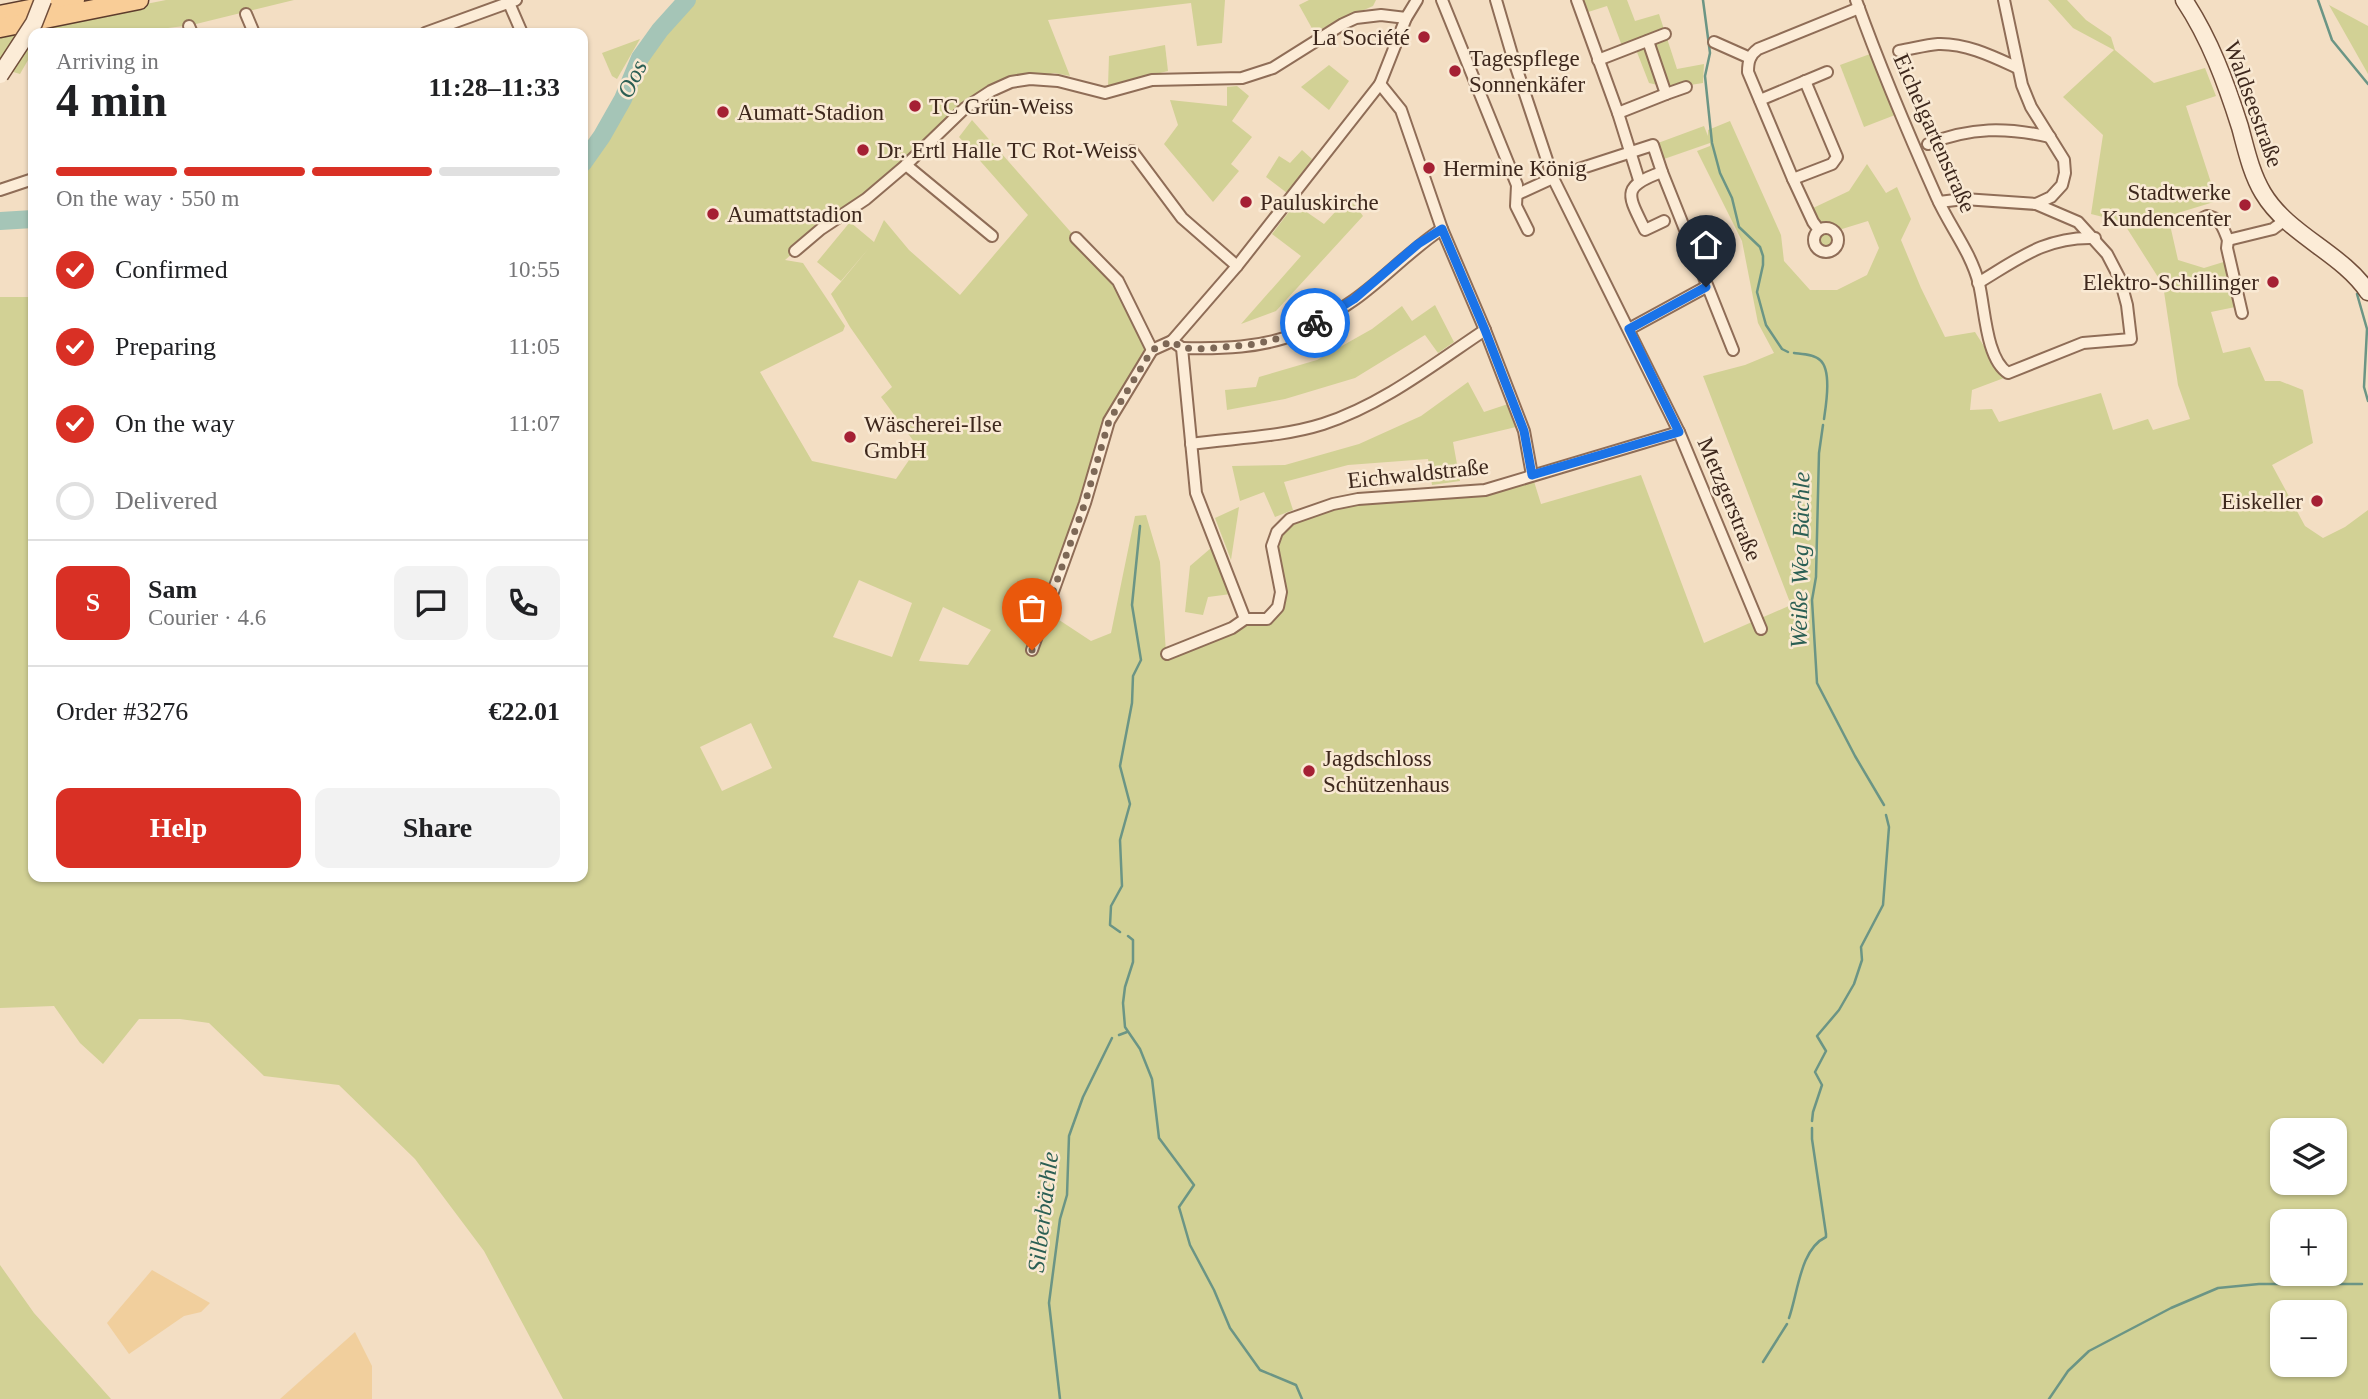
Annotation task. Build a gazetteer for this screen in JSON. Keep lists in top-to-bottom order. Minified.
{"streets":{"street":["Waldseestraße","Eichelgartenstraße","Eichwaldstraße","Metzgerstraße"]},"crossings":[["Eichwaldstraße","Metzgerstraße"]],"water":["Oos","Weiße Weg Bächle","Silberbächle"],"places":["La Société","Tagespflege Sonnenkäfer","TC Grün-Weiss","Aumatt-Stadion","Dr. Ertl Halle TC Rot-Weiss","Hermine König","Pauluskirche","Stadtwerke Kundencenter","Aumattstadion","Elektro-Schillinger","Wäscherei-Ilse GmbH","Eiskeller","Jagdschloss Schützenhaus"],"page":{"heading":["4 min","Arriving in","11:28–11:33"],"panel":["Sam","Courier · 4.6","Order #3276","€22.01"],"bar":"On the way · 550 m","list":[["Confirmed","10:55"],["Preparing","11:05"],["On the way","11:07"],"Delivered"],"round":"S","buttons":["Help","Share"],"map_buttons":["+","−"]}}
